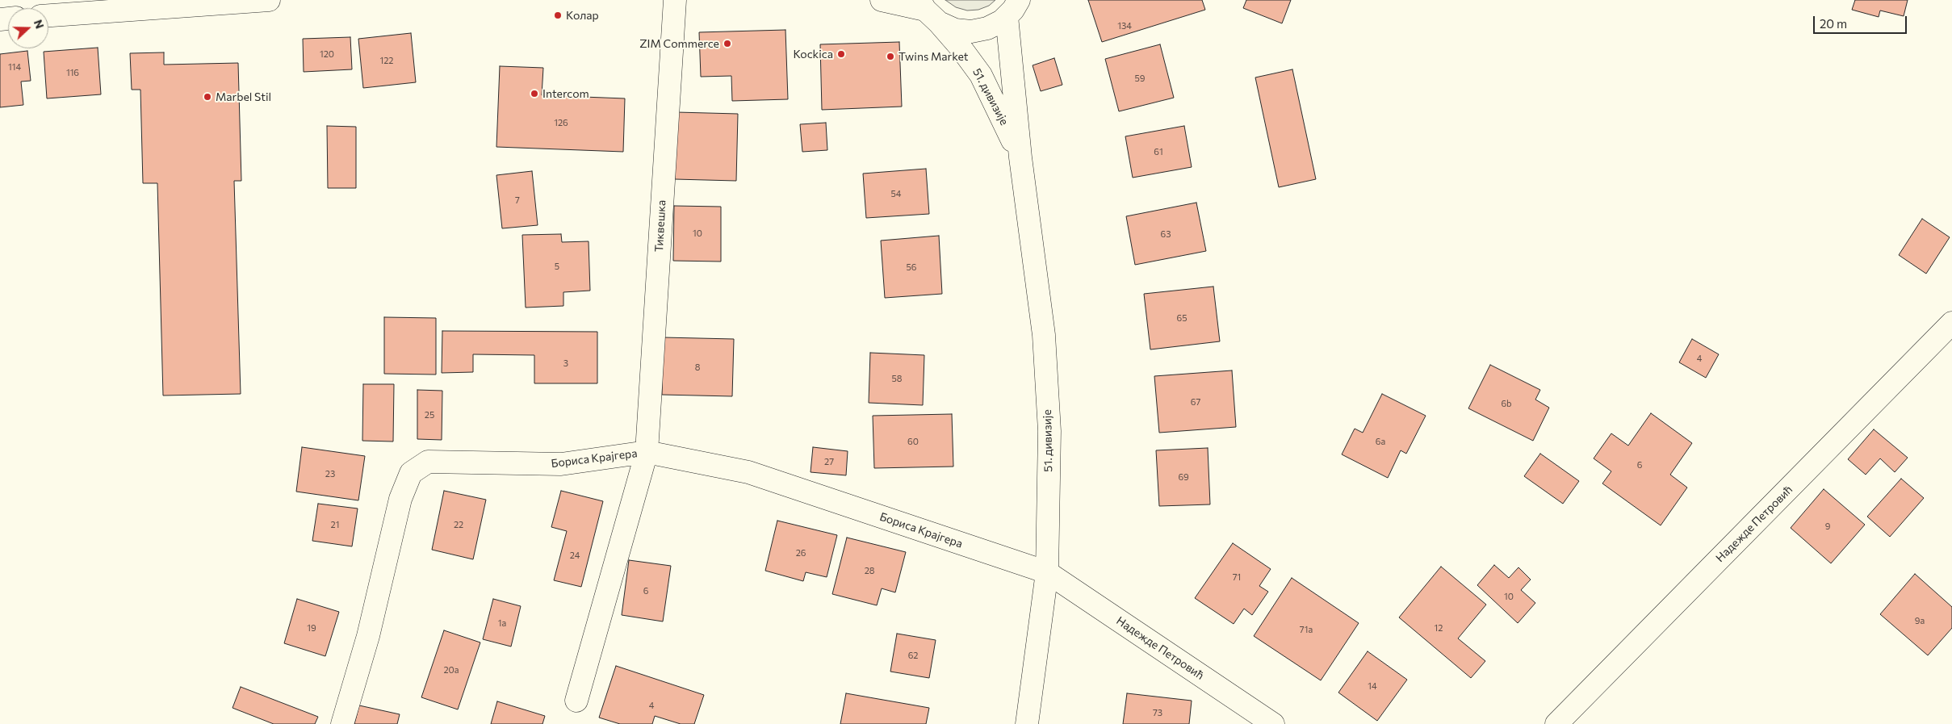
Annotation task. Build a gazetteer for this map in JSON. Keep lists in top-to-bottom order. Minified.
{"streets":{"street":["51. дивизије","Тиквешка","Бориса Крајгера","Надежде Петровић"]},"crossings":[["51. дивизије","Бориса Крајгера"],["51. дивизије","Надежде Петровић"],["Тиквешка","Бориса Крајгера"],["Бориса Крајгера","Надежде Петровић"]],"places":["Колар","ZIM Commerce","Kockica","Twins Market","Intercom","Marbel Stil"],"house_numbers":["134","120","122","114","116","59","126","61","54","7","10","63","5","56","65","4","3","8","58","67","6b","25","60","6a","27","6","23","69","21","22","9","26","24","28","71","6","10","9a","1a","19","12","71a","62","20a","14","4","73"],"scale_bar":"20 m","north":"right"}
